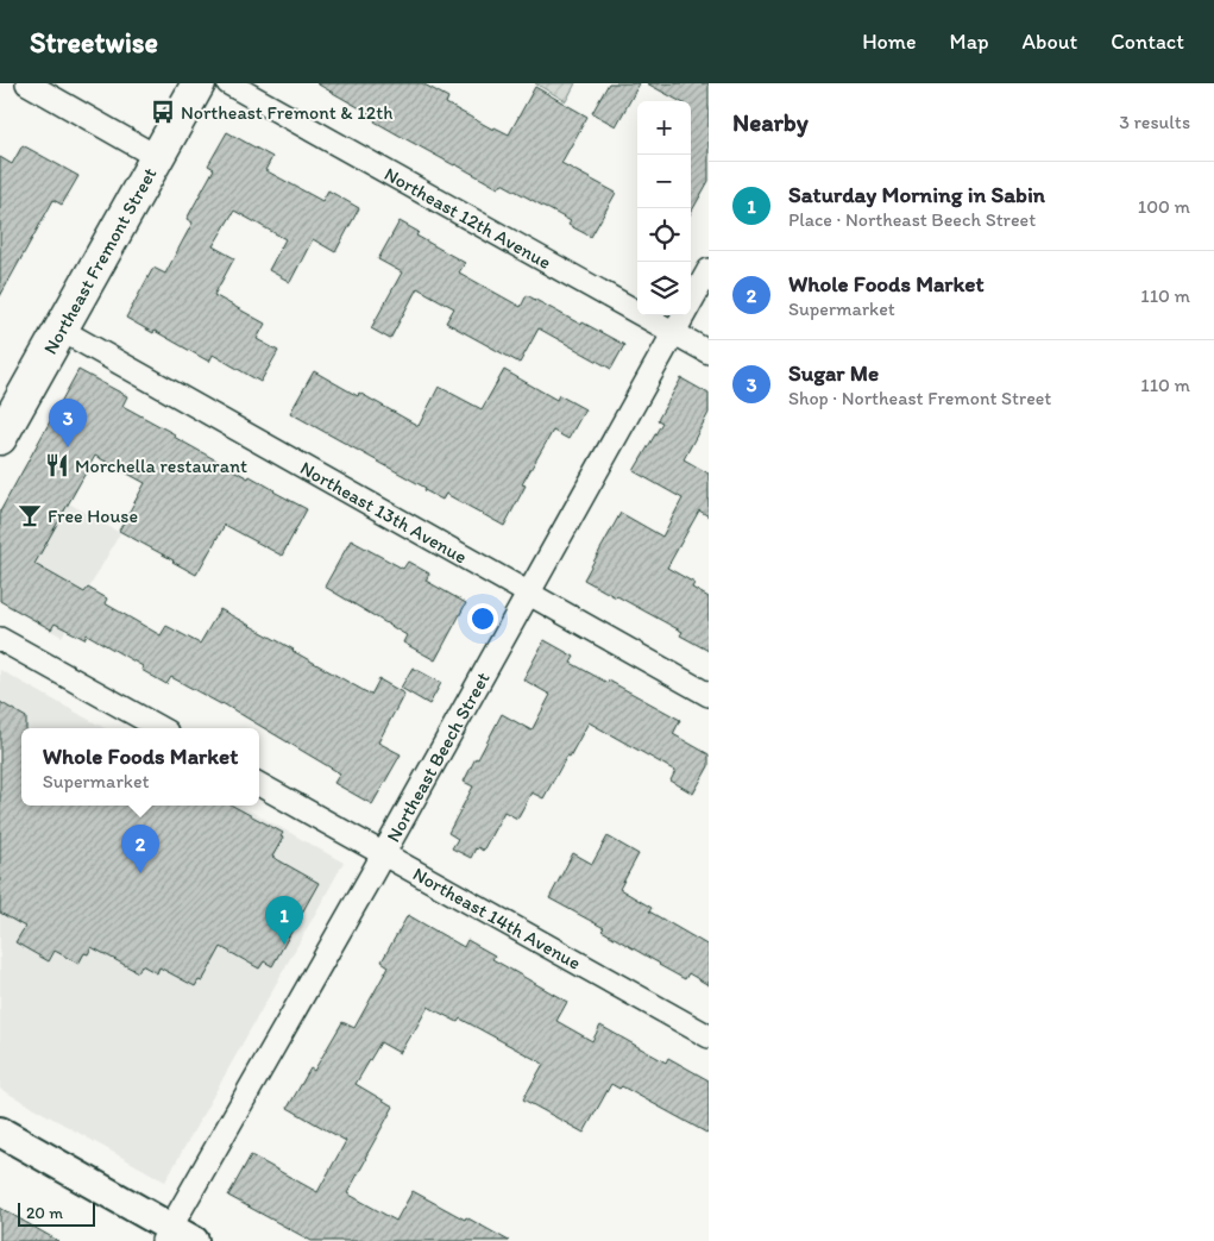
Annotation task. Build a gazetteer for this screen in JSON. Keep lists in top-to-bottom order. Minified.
{"streets":{"main road":["Northeast Fremont Street"],"street":["Northeast 12th Avenue","Northeast 13th Avenue","Northeast Beech Street","Northeast 14th Avenue"]},"crossings":[["Northeast 12th Avenue","Northeast Beech Street"],["Northeast Fremont Street","Northeast 13th Avenue"],["Northeast 13th Avenue","Northeast Beech Street"],["Northeast Beech Street","Northeast 14th Avenue"]],"places":{"bus stop":["Northeast Fremont & 12th"],"restaurant":["Morchella restaurant"],"bar":["Free House"]},"scale_bar":"20 m","page":{"header":"Streetwise","nav":["Home","Map","About","Contact"],"heading":["Nearby","3 results"],"map_buttons":["+","−"],"list":[{"mark":"1","name":"Saturday Morning in Sabin","note":"Place · Northeast Beech Street","value":"100 m"},{"mark":"2","name":"Whole Foods Market","note":"Supermarket","value":"110 m"},{"mark":"3","name":"Sugar Me","note":"Shop · Northeast Fremont Street","value":"110 m"}],"pins":["3","2","1"],"popup":["Whole Foods Market","Supermarket"],"scale":"20 m"}}
